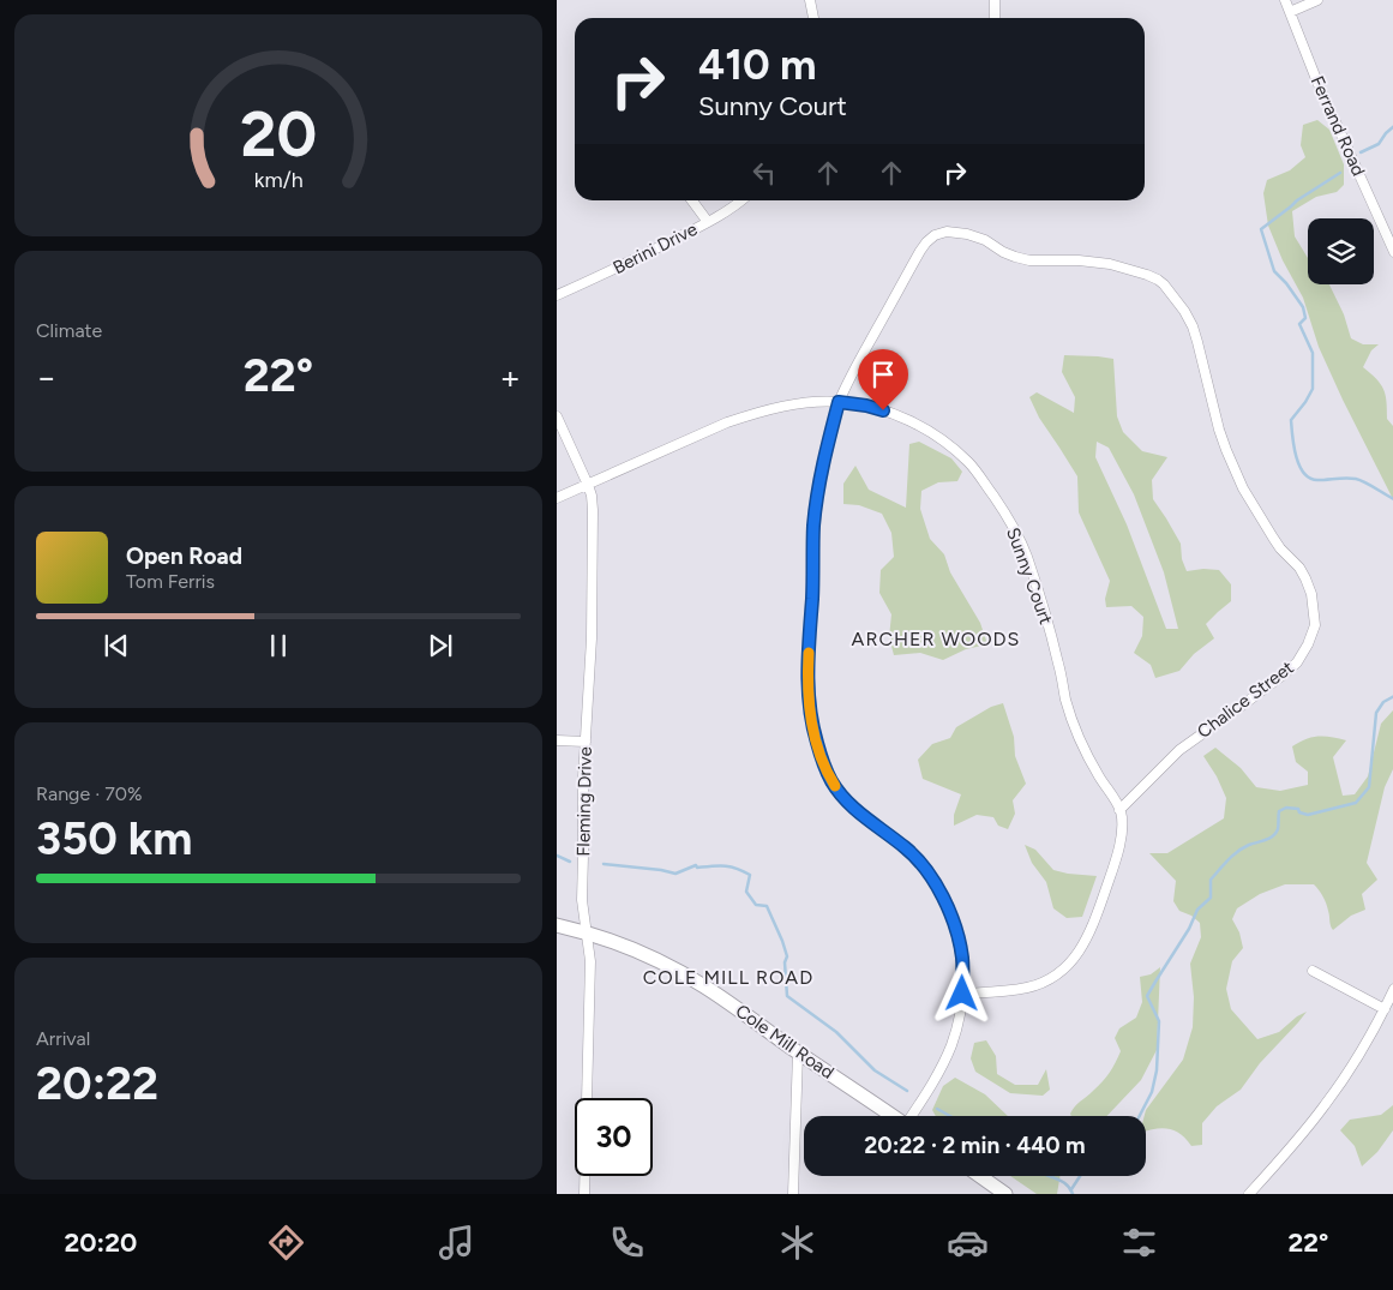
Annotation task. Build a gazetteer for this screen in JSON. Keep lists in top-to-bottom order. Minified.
{"streets":{"street":["Ferrand Road","Berini Drive","Sunny Court","Chalice Street","Fleming Drive","Cole Mill Road"]},"crossings":[["Sunny Court","Chalice Street"],["Sunny Court","Fleming Drive"],["Fleming Drive","Cole Mill Road"]],"districts":["ARCHER WOODS","COLE MILL ROAD"],"page":{"turn":["410 m","Sunny Court"],"tile":["Climate",["Range · 70%","350 km"],["Arrival","20:22"]],"heat":["−","22°","+"],"song":["Open Road","Tom Ferris"],"limit":"30","trip":"20:22 · 2 min · 440 m","tabs":["20:20","22°"],"gauge":["20","km/h"]}}
